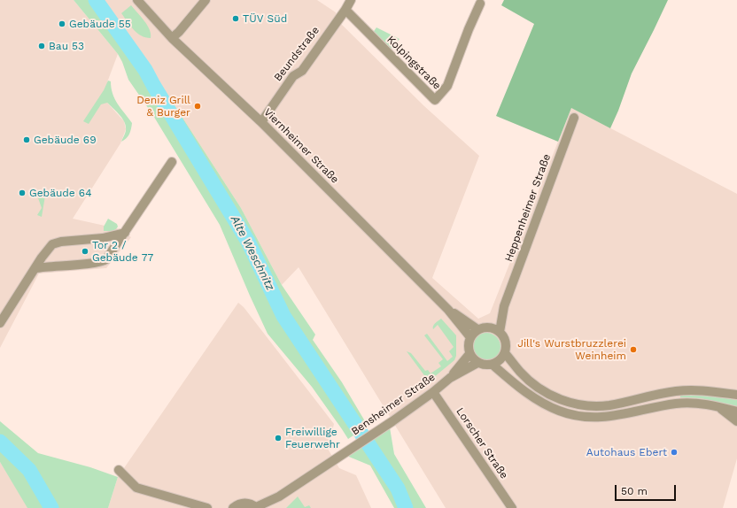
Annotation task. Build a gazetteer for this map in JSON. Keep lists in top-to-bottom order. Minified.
{"streets":{"street":["Beundstraße","Kolpingstraße","Viernheimer Straße","Heppenheimer Straße","Bensheimer Straße","Lorscher Straße"]},"crossings":[["Beundstraße","Kolpingstraße"],["Beundstraße","Viernheimer Straße"],["Viernheimer Straße","Heppenheimer Straße"],["Viernheimer Straße","Bensheimer Straße"],["Heppenheimer Straße","Bensheimer Straße"],["Bensheimer Straße","Lorscher Straße"]],"water":["Alte Weschnitz"],"places":["TÜV Süd","Gebäude 55","Bau 53","Deniz Grill & Burger","Gebäude 69","Gebäude 64","Tor 2 / Gebäude 77","Jill's Wurstbruzzlerei Weinheim","Freiwillige Feuerwehr","Autohaus Ebert"],"scale_bar":"50 m"}
